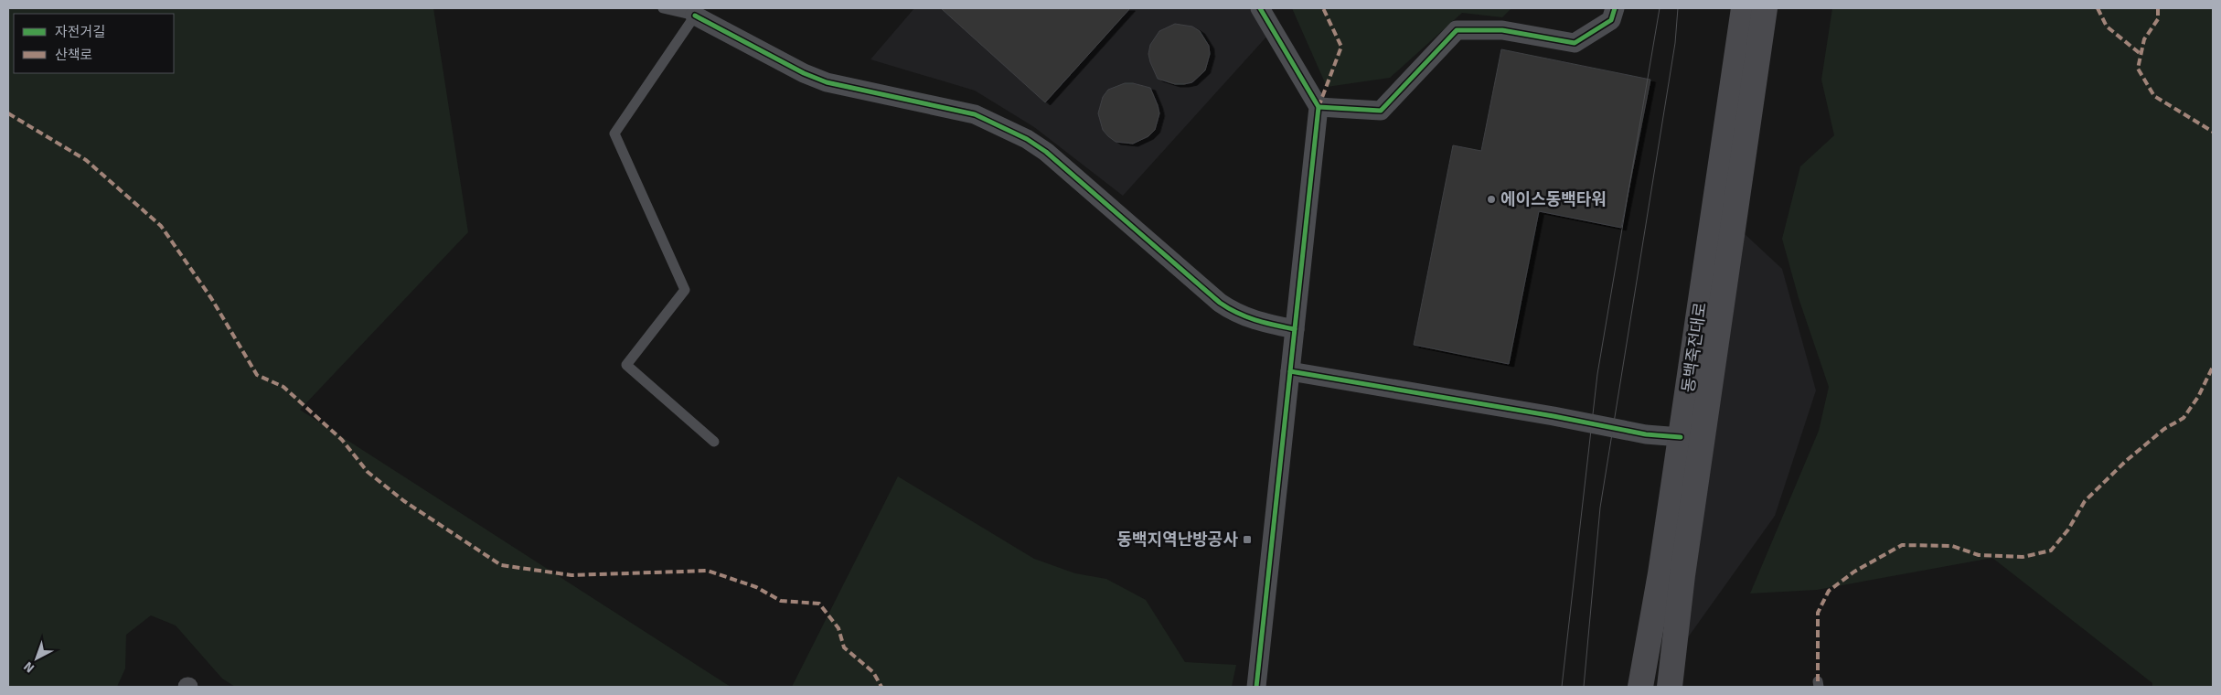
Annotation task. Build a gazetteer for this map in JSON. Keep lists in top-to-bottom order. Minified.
{"streets":{"main road":["동백죽전대로"]},"places":{"other":["에이스동백타워"],"transit":["동백지역난방공사"]},"legend":["자전거길","산책로"],"north":"bottom left"}
